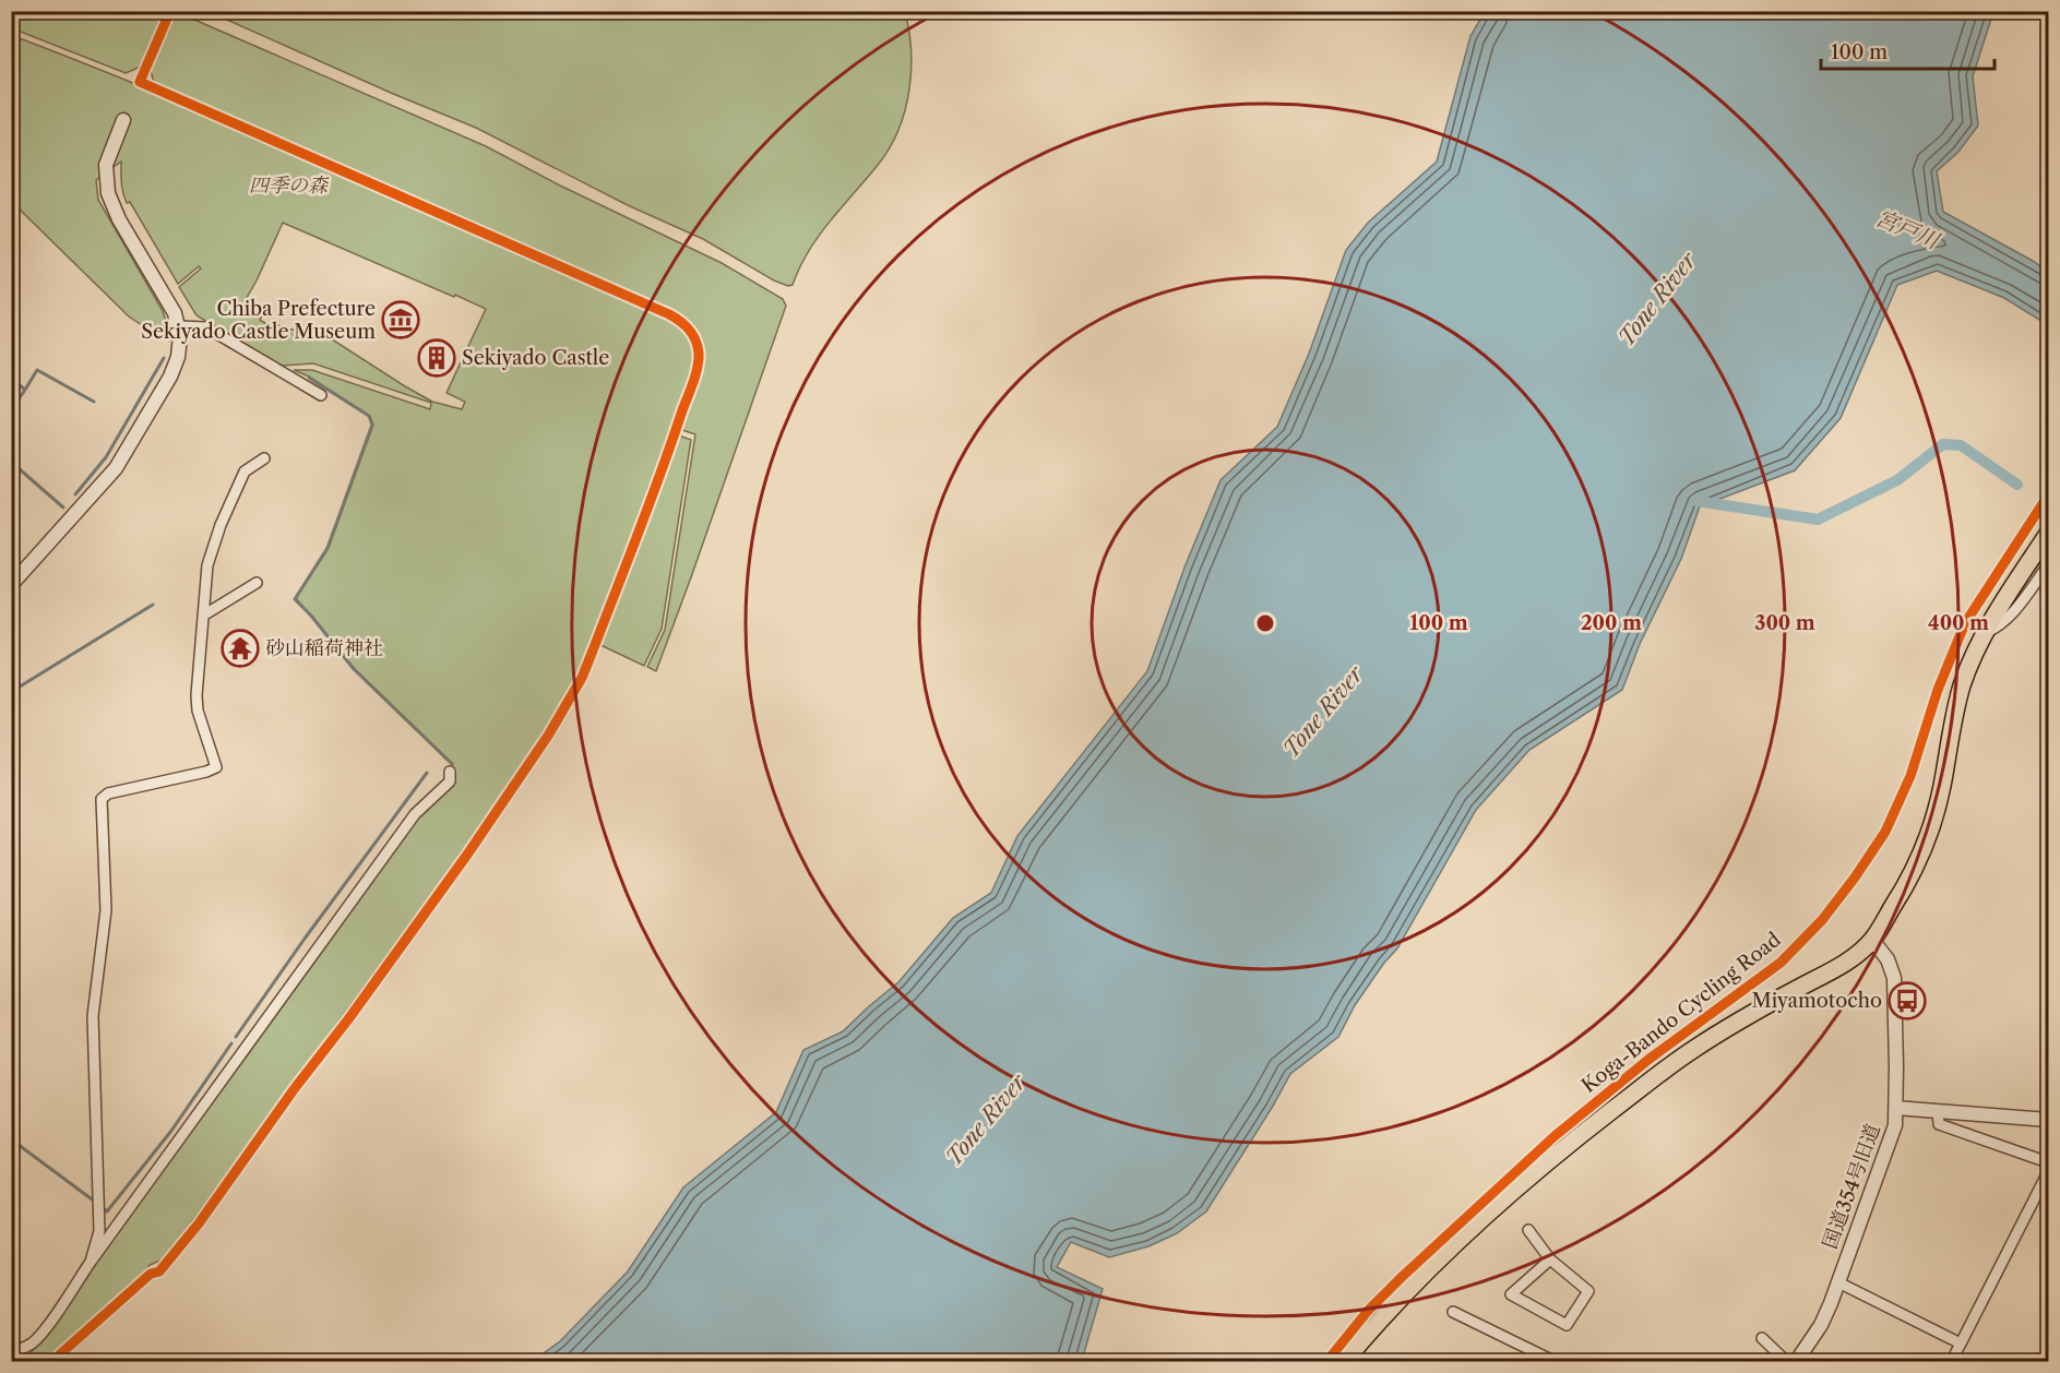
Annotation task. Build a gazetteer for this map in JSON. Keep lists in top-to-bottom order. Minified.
{"streets":{"street":["国道354号旧道"],"cycle path":["Koga-Bando Cycling Road"]},"water":["宮戸川","Tone River"],"parks":["四季の森"],"places":{"museum":["Chiba Prefecture Sekiyado Castle Museum"],"building":["Sekiyado Castle"],"temple":["砂山稲荷神社"],"bus stop":["Miyamotocho"]},"scale_bar":"100 m","rings":["100 m","200 m","300 m","400 m"]}
